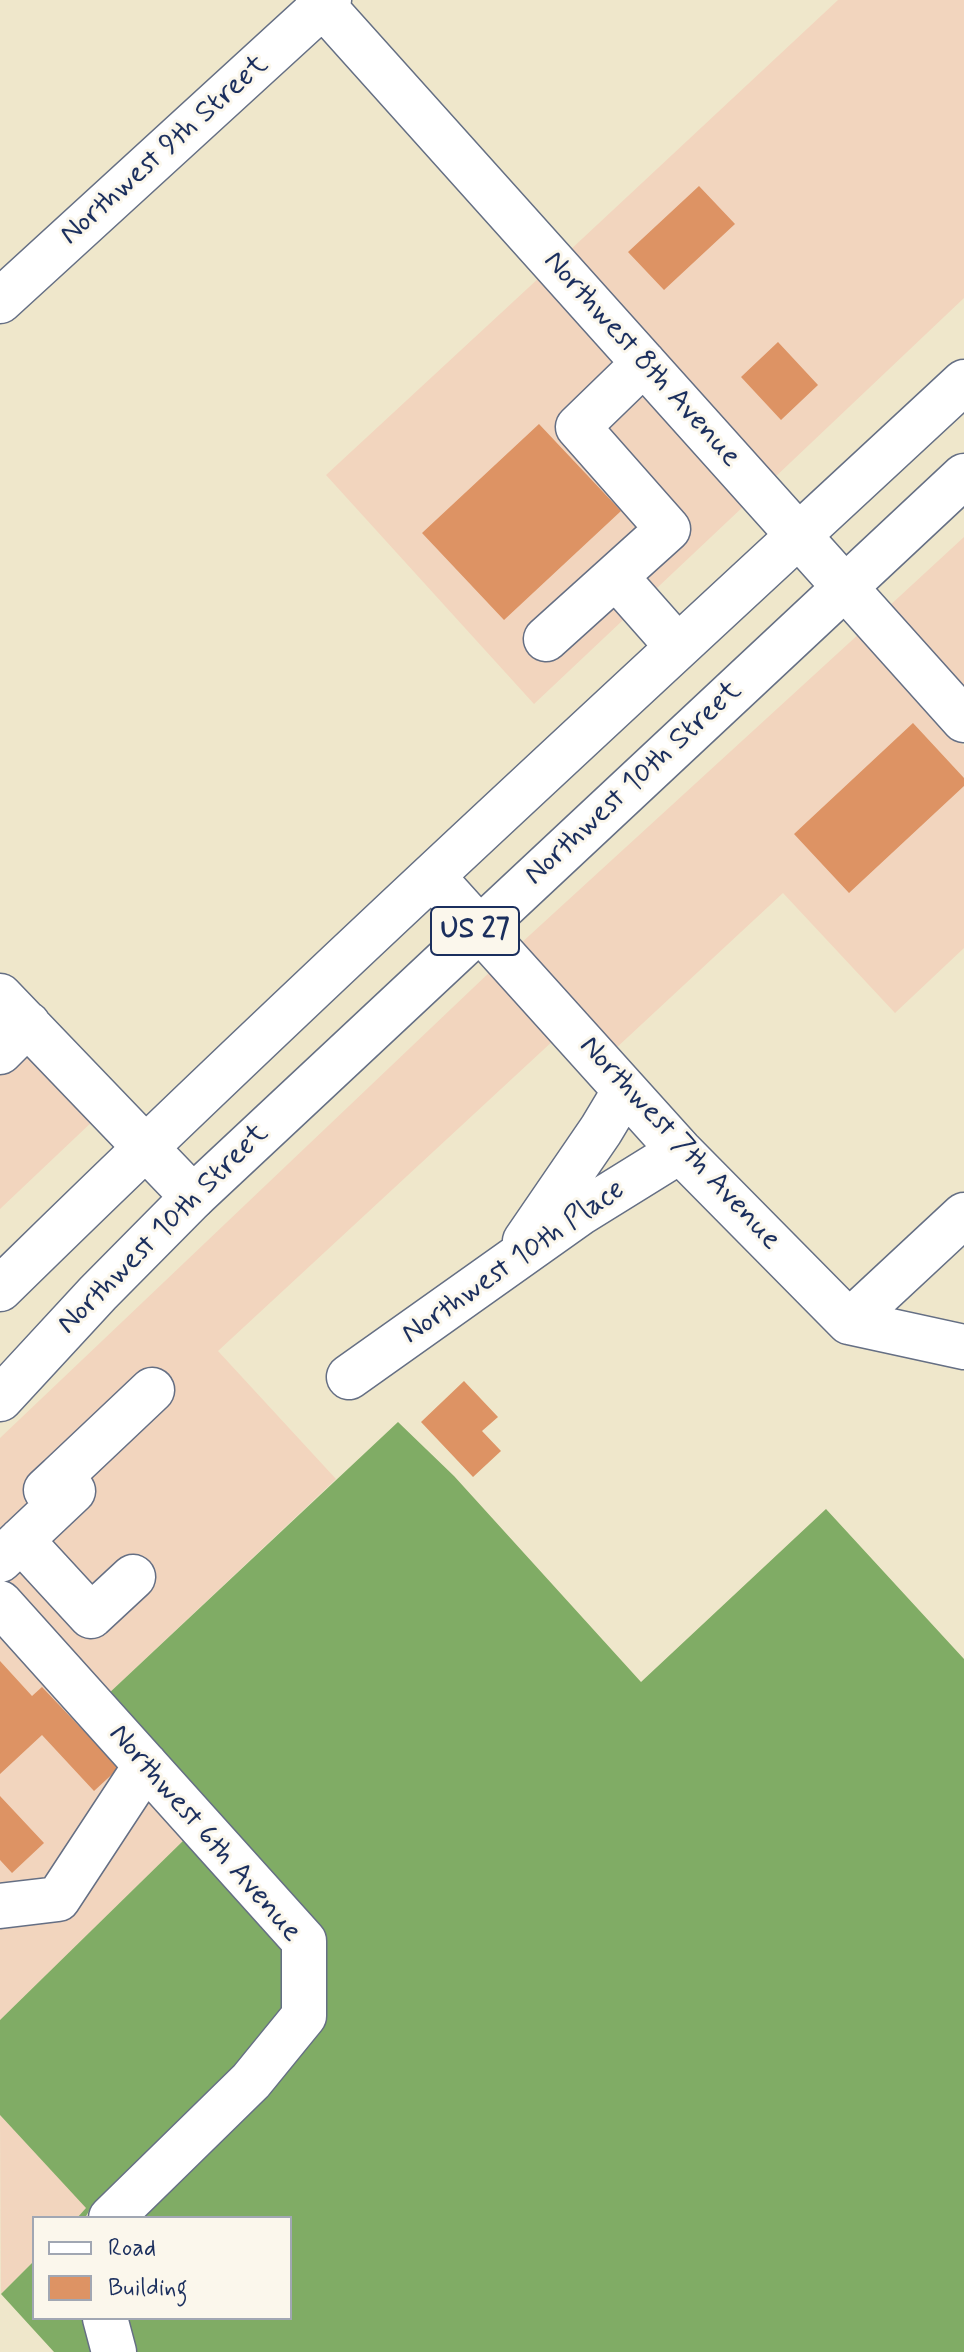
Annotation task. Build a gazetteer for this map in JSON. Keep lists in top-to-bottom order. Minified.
{"streets":{"main road":["Northwest 9th Street","Northwest 8th Avenue","Northwest 10th Street","US 27","Northwest 7th Avenue","Northwest 10th Place","Northwest 6th Avenue"]},"crossings":[["Northwest 9th Street","Northwest 8th Avenue"],["Northwest 8th Avenue","Northwest 10th Street"],["Northwest 8th Avenue","US 27"],["Northwest 10th Street","Northwest 7th Avenue"],["US 27","Northwest 7th Avenue"],["Northwest 7th Avenue","Northwest 10th Place"]],"legend":["Road","Building"]}
